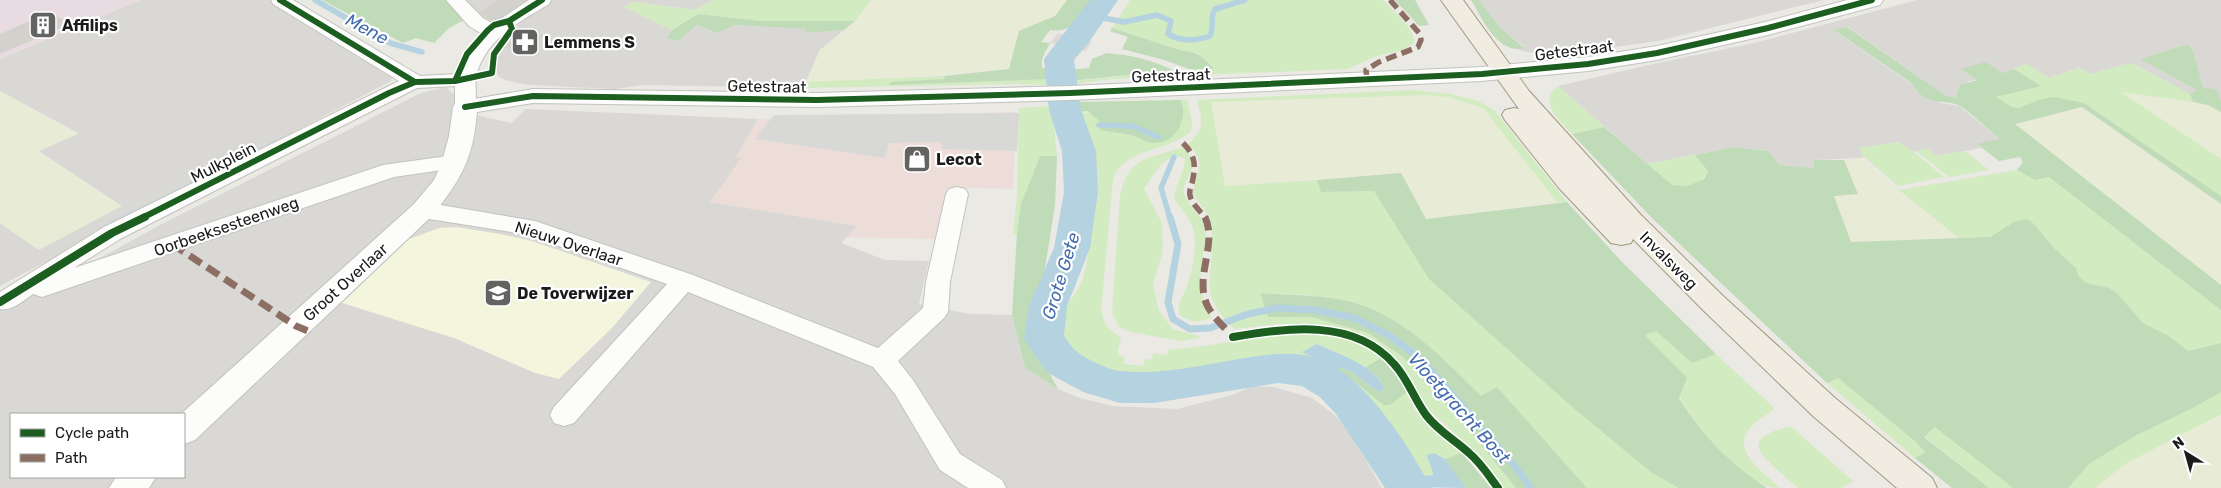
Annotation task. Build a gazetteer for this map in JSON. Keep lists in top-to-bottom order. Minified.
{"streets":{"main road":["Invalsweg"],"street":["Getestraat","Mulkplein","Oorbeeksesteenweg","Nieuw Overlaar","Groot Overlaar"]},"crossings":[["Getestraat","Invalsweg"],["Getestraat","Groot Overlaar"],["Mulkplein","Oorbeeksesteenweg"],["Oorbeeksesteenweg","Groot Overlaar"],["Nieuw Overlaar","Groot Overlaar"]],"water":["Mene","Grote Gete","Vloetgracht Bost"],"places":{"building":["Affilips"],"pharmacy":["Lemmens S"],"shop":["Lecot"],"school or university":["De Toverwijzer"]},"legend":["Cycle path","Path"],"north":"top left"}
